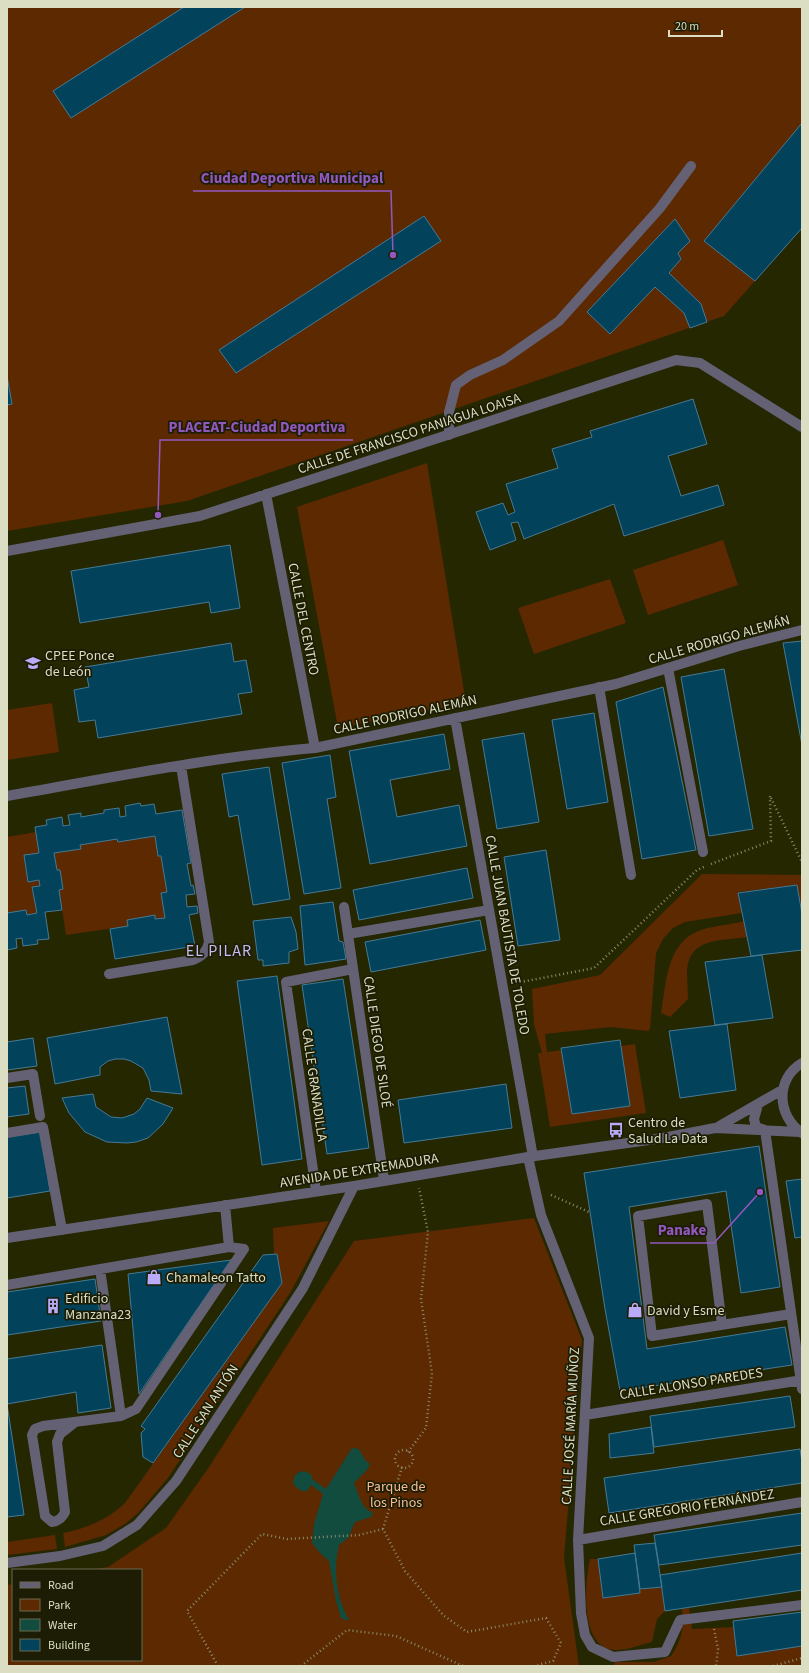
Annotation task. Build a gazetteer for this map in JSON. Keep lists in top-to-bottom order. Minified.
{"streets":{"street":["CALLE DE FRANCISCO PANIAGUA LOAISA","CALLE DEL CENTRO","CALLE RODRIGO ALEMÁN","CALLE JUAN BAUTISTA DE TOLEDO","CALLE DIEGO DE SILOÉ","CALLE GRANADILLA","AVENIDA DE EXTREMADURA","CALLE ALONSO PAREDES","CALLE SAN ANTÓN","CALLE JOSÉ MARÍA MUÑOZ","CALLE GREGORIO FERNÁNDEZ"]},"crossings":[["CALLE DE FRANCISCO PANIAGUA LOAISA","CALLE DEL CENTRO"],["CALLE DEL CENTRO","CALLE RODRIGO ALEMÁN"],["CALLE RODRIGO ALEMÁN","CALLE JUAN BAUTISTA DE TOLEDO"],["CALLE JUAN BAUTISTA DE TOLEDO","AVENIDA DE EXTREMADURA"],["CALLE JUAN BAUTISTA DE TOLEDO","CALLE JOSÉ MARÍA MUÑOZ"],["CALLE DIEGO DE SILOÉ","CALLE GRANADILLA"],["CALLE DIEGO DE SILOÉ","AVENIDA DE EXTREMADURA"],["CALLE GRANADILLA","AVENIDA DE EXTREMADURA"],["AVENIDA DE EXTREMADURA","CALLE SAN ANTÓN"],["AVENIDA DE EXTREMADURA","CALLE JOSÉ MARÍA MUÑOZ"],["CALLE ALONSO PAREDES","CALLE JOSÉ MARÍA MUÑOZ"],["CALLE JOSÉ MARÍA MUÑOZ","CALLE GREGORIO FERNÁNDEZ"]],"districts":["EL PILAR"],"parks":["Parque de los Pinos"],"places":{"other":["Ciudad Deportiva Municipal","PLACEAT-Ciudad Deportiva","Panake"],"school or university":["CPEE Ponce de León"],"bus stop":["Centro de Salud La Data"],"shop":["Chamaleon Tatto","David y Esme"],"building":["Edificio Manzana23"]},"legend":["Road","Park","Water","Building"],"scale_bar":"20 m"}
